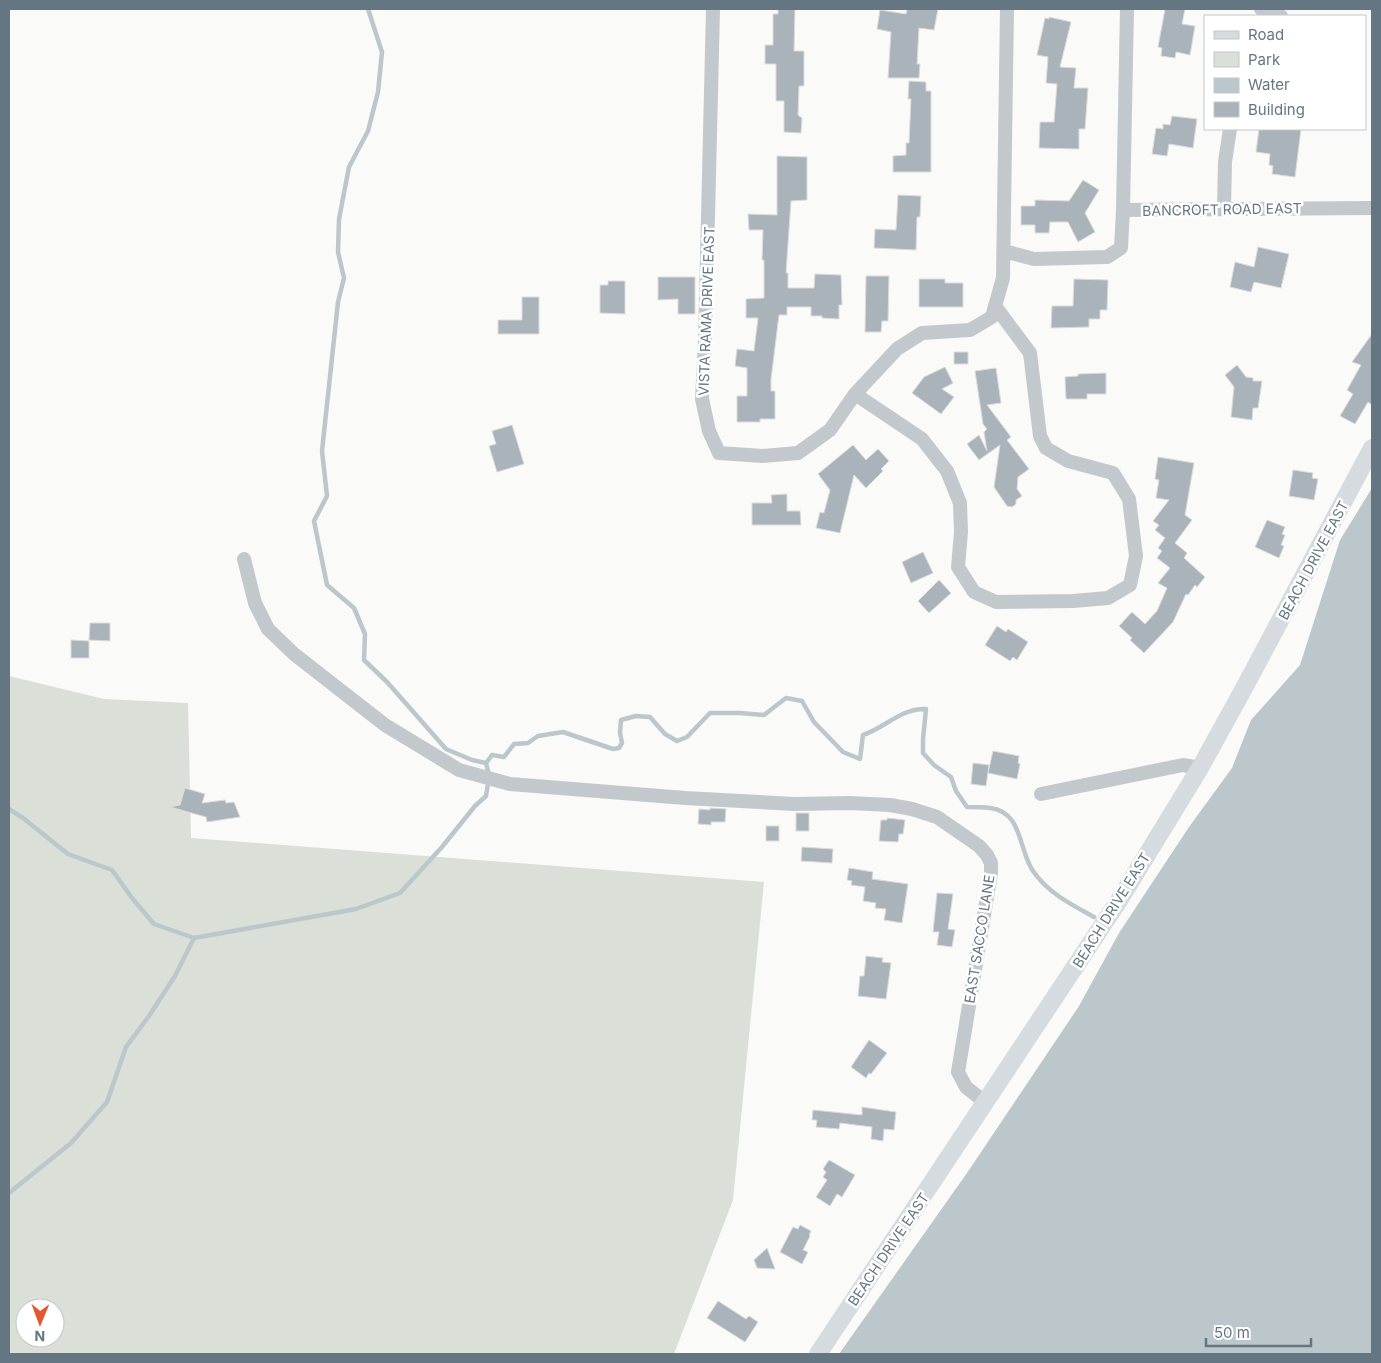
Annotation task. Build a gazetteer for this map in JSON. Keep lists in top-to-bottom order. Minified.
{"streets":{"main road":["BEACH DRIVE EAST"],"street":["BANCROFT ROAD EAST","VISTA RAMA DRIVE EAST","EAST SACCO LANE"]},"crossings":[["BEACH DRIVE EAST","EAST SACCO LANE"]],"legend":["Road","Park","Water","Building"],"scale_bar":"50 m","north":"bottom"}
